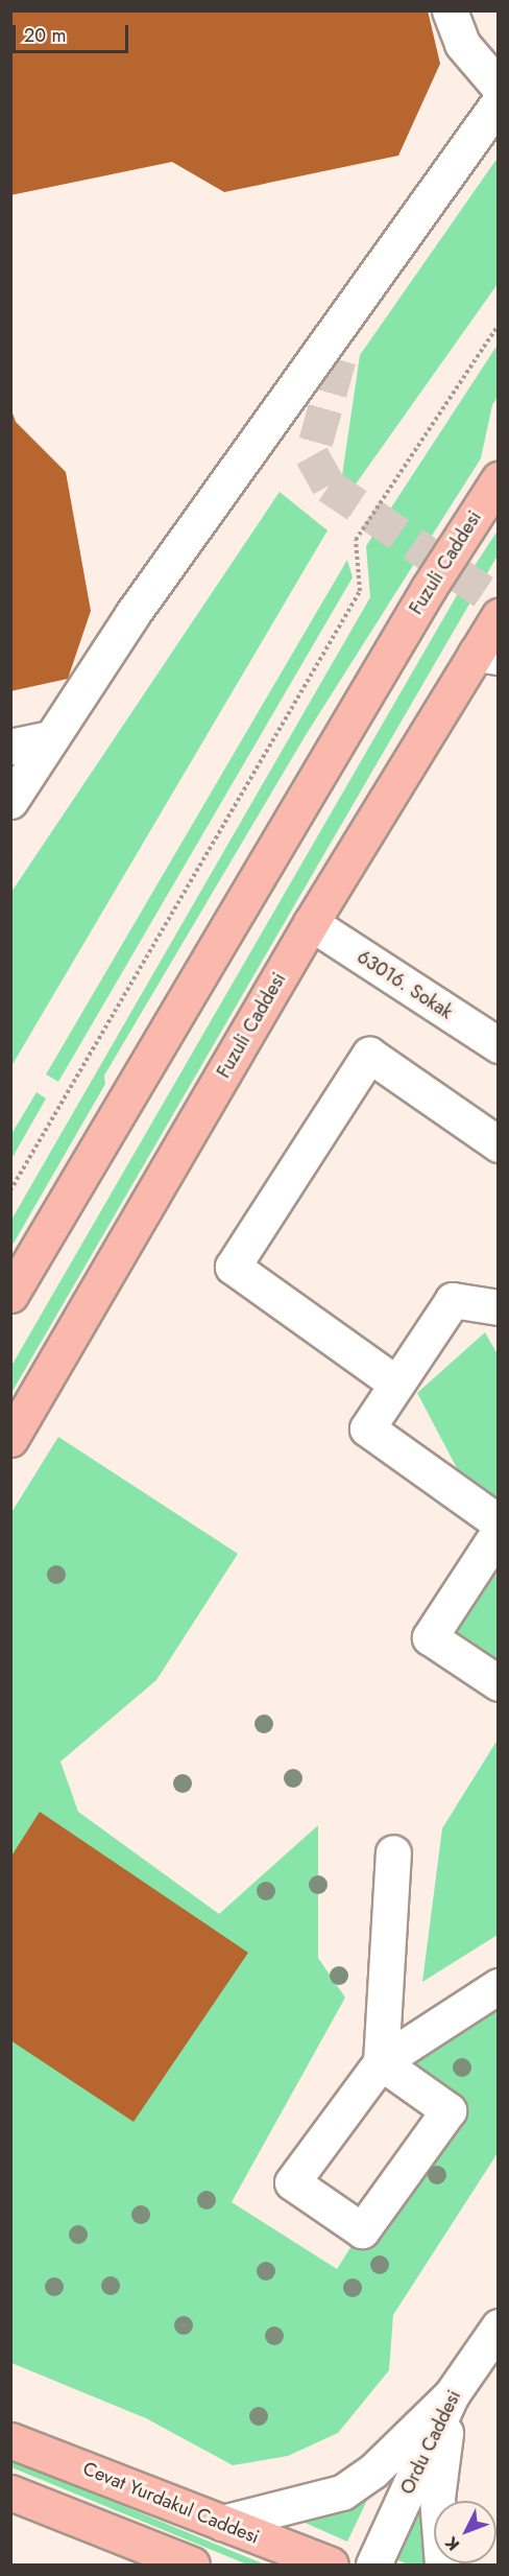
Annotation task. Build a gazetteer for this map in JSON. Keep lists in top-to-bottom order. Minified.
{"streets":{"main road":["Fuzuli Caddesi","Cevat Yurdakul Caddesi"],"street":["63016. Sokak","Ordu Caddesi"]},"crossings":[["Fuzuli Caddesi","63016. Sokak"]],"scale_bar":"20 m","north":"bottom left"}
